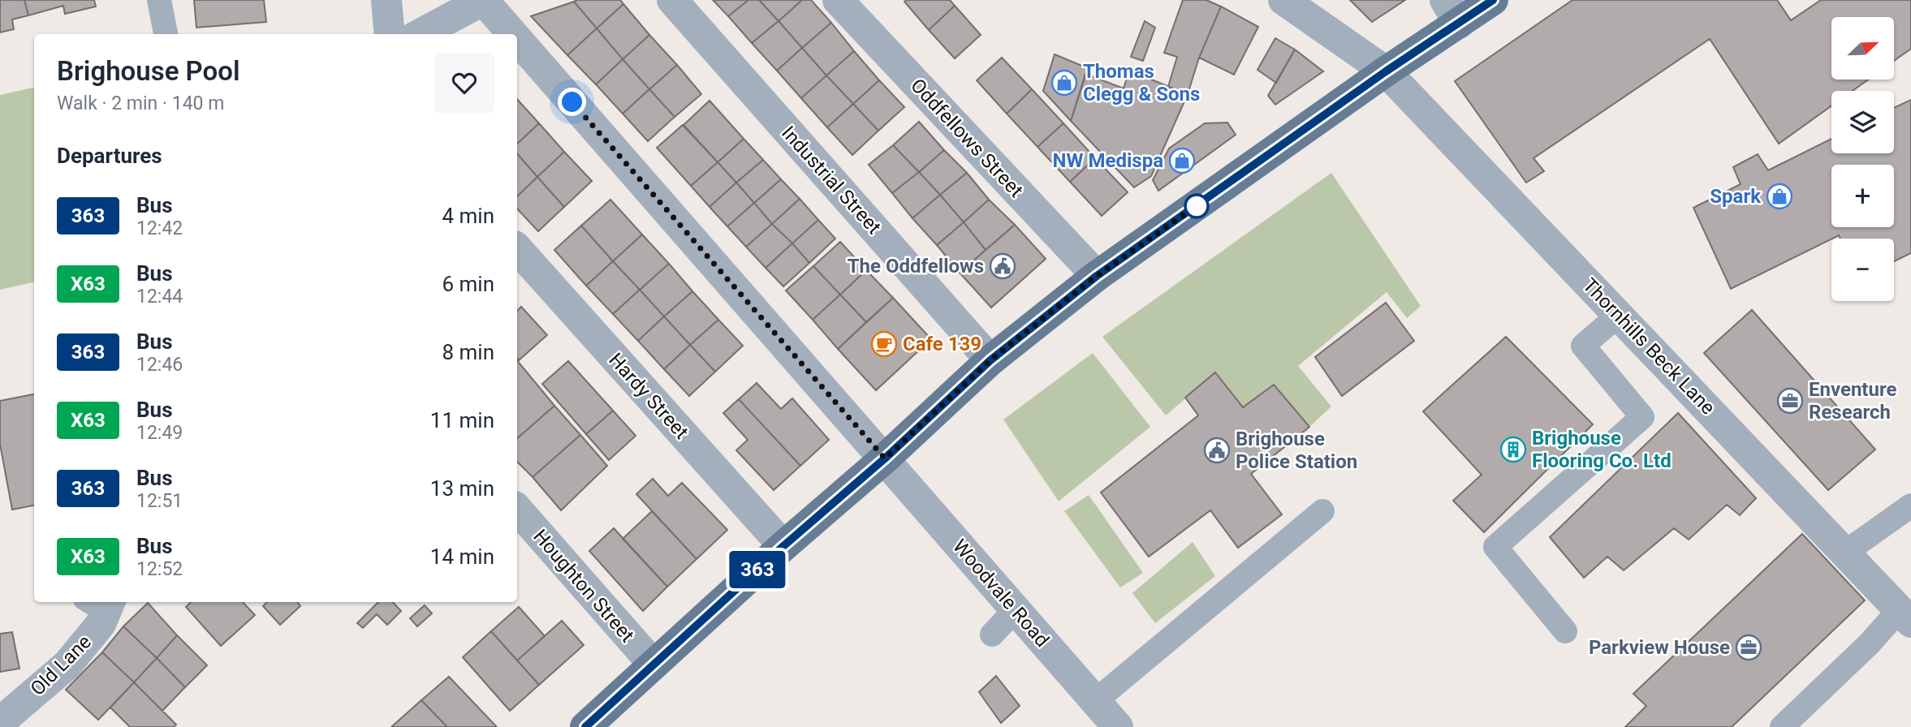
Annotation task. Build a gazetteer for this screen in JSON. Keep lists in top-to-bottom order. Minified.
{"streets":{"street":["Oddfellows Street","Industrial Street","Thornhills Beck Lane","Hardy Street","Houghton Street","Woodvale Road","Old Lane"]},"places":{"shop":["Thomas Clegg & Sons","NW Medispa","Spark"],"public building":["The Oddfellows","Brighouse Police Station"],"cafe":["Cafe 139"],"office":["Enventure Research","Parkview House"],"building":["Brighouse Flooring Co. Ltd"]},"lines":["bus line 363"],"north":"top right","page":{"on_map":"363","map_buttons":["+","−"],"heading":[["Brighouse Pool","Walk · 2 min · 140 m"],"Departures"],"list":[{"mark":"363","name":"Bus","note":"12:42","value":"4 min"},{"mark":"X63","name":"Bus","note":"12:44","value":"6 min"},{"mark":"363","name":"Bus","note":"12:46","value":"8 min"},{"mark":"X63","name":"Bus","note":"12:49","value":"11 min"},{"mark":"363","name":"Bus","note":"12:51","value":"13 min"},{"mark":"X63","name":"Bus","note":"12:52","value":"14 min"}]}}
